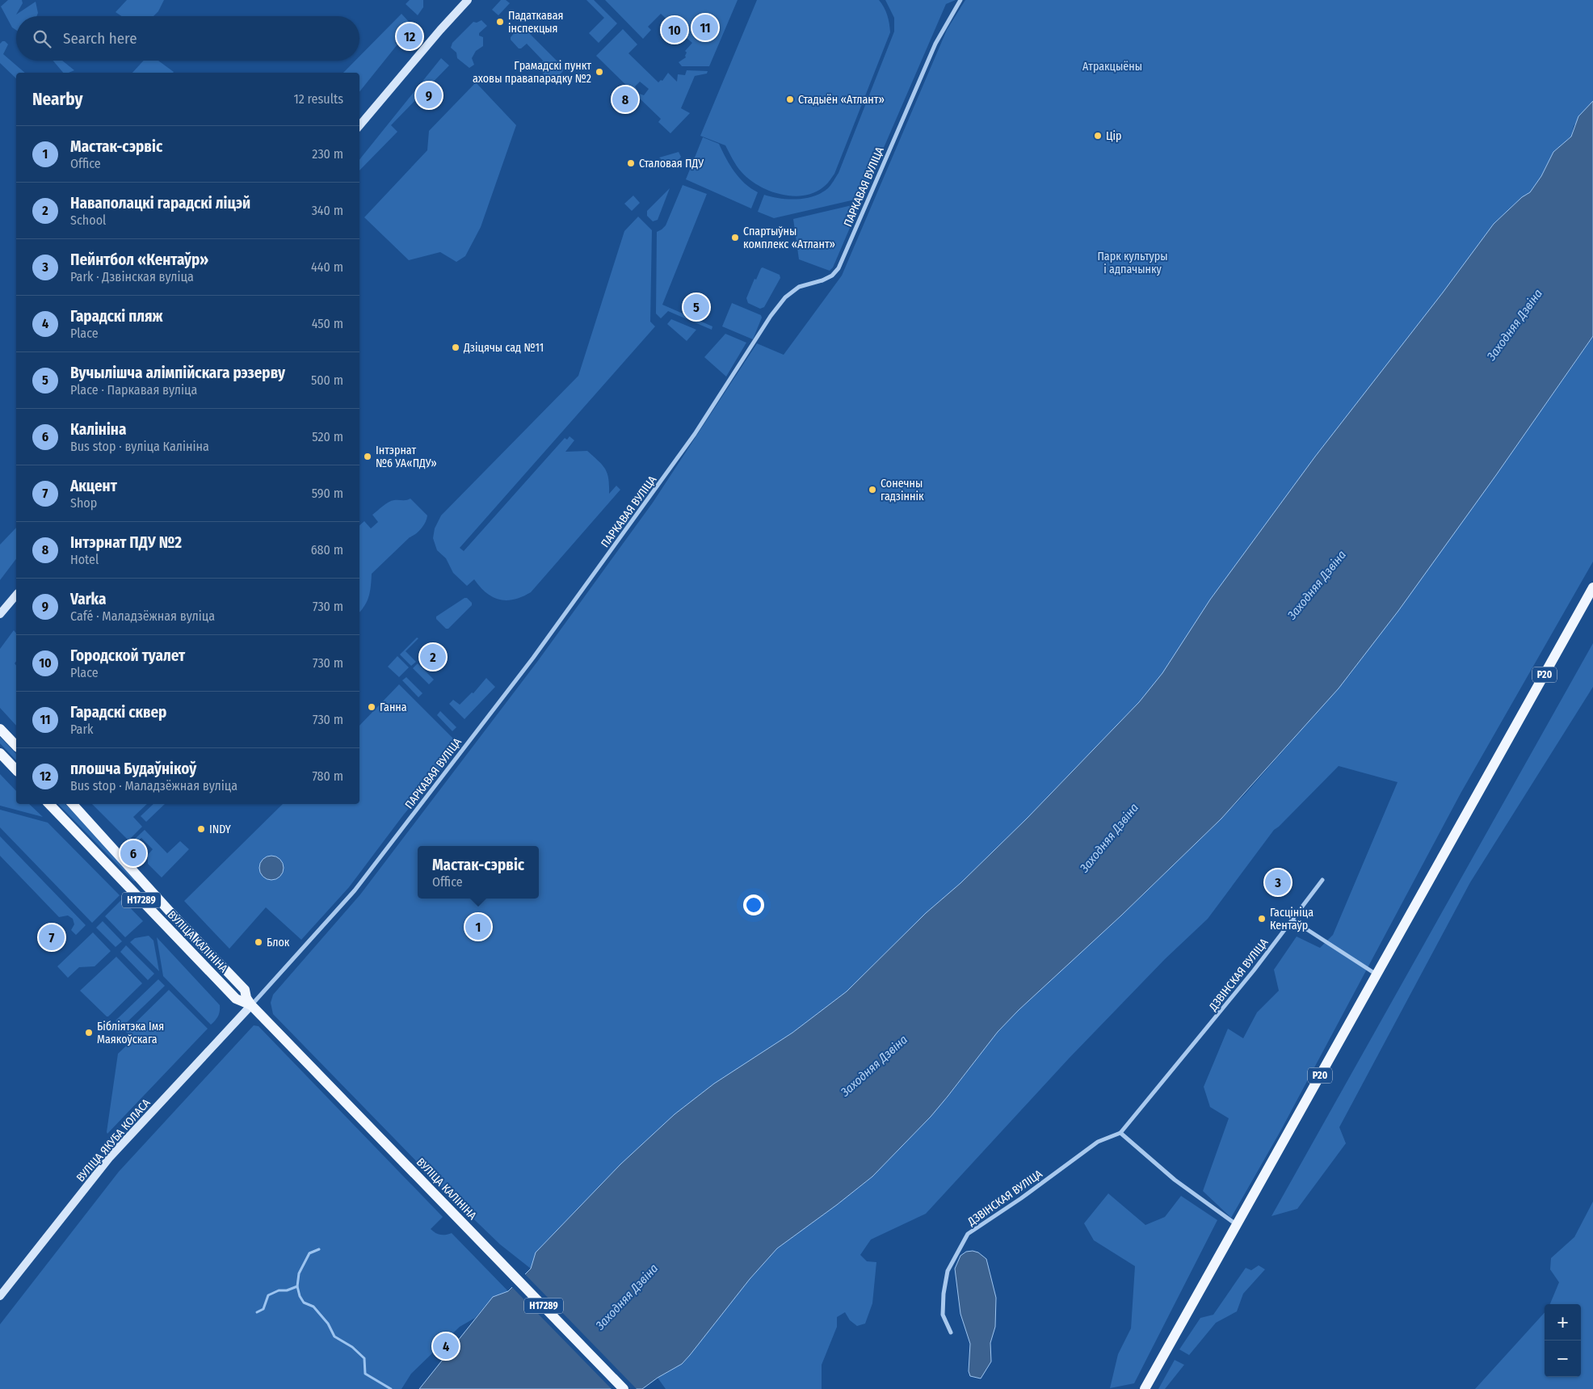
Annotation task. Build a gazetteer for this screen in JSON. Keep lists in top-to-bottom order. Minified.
{"streets":{"main road":["Р20","Н17289","ВУЛІЦА КАЛІНІНА"],"street":["ПАРКАВАЯ ВУЛІЦА","ДЗВІНСКАЯ ВУЛІЦА","ВУЛІЦА ЯКУБА КОЛАСА"]},"crossings":[["ПАРКАВАЯ ВУЛІЦА","ВУЛІЦА КАЛІНІНА"],["ПАРКАВАЯ ВУЛІЦА","ВУЛІЦА ЯКУБА КОЛАСА"],["ВУЛІЦА КАЛІНІНА","ВУЛІЦА ЯКУБА КОЛАСА"]],"water":["Заходняя Дзвіна"],"parks":["Атракцыёны","Парк культуры і адпачынку"],"places":["Падаткавая інспекцыя","Грамадскі пункт аховы правапарадку №2","Стадыён «Атлант»","Цір","Сталовая ПДУ","Спартыўны комплекс «Атлант»","Дзіцячы сад №11","Інтэрнат №6 УА«ПДУ»","Сонечны гадзіннік","Ганна","INDY","Гасцініца Кентаўр","Блок","Бібліятэка Імя Маякоўскага"],"page":{"pins":["11","10","12","9","8","5","2","6","3","1","7","4"],"search":"Search here","heading":["Nearby","12 results"],"list":[{"mark":"1","name":"Мастак-сэрвіс","note":"Office","value":"230 m"},{"mark":"2","name":"Наваполацкі гарадскі ліцэй","note":"School","value":"340 m"},{"mark":"3","name":"Пейнтбол «Кентаўр»","note":"Park · Дзвінская вуліца","value":"440 m"},{"mark":"4","name":"Гарадскі пляж","note":"Place","value":"450 m"},{"mark":"5","name":"Вучылішча алімпійскага рэзерву","note":"Place · Паркавая вуліца","value":"500 m"},{"mark":"6","name":"Калініна","note":"Bus stop · вуліца Калініна","value":"520 m"},{"mark":"7","name":"Акцент","note":"Shop","value":"590 m"},{"mark":"8","name":"Інтэрнат ПДУ №2","note":"Hotel","value":"680 m"},{"mark":"9","name":"Varka","note":"Café · Маладзёжная вуліца","value":"730 m"},{"mark":"10","name":"Городской туалет","note":"Place","value":"730 m"},{"mark":"11","name":"Гарадскі сквер","note":"Park","value":"730 m"},{"mark":"12","name":"плошча Будаўнікоў","note":"Bus stop · Маладзёжная вуліца","value":"780 m"}],"popup":["Мастак-сэрвіс","Office"],"map_buttons":["+","−"]}}
